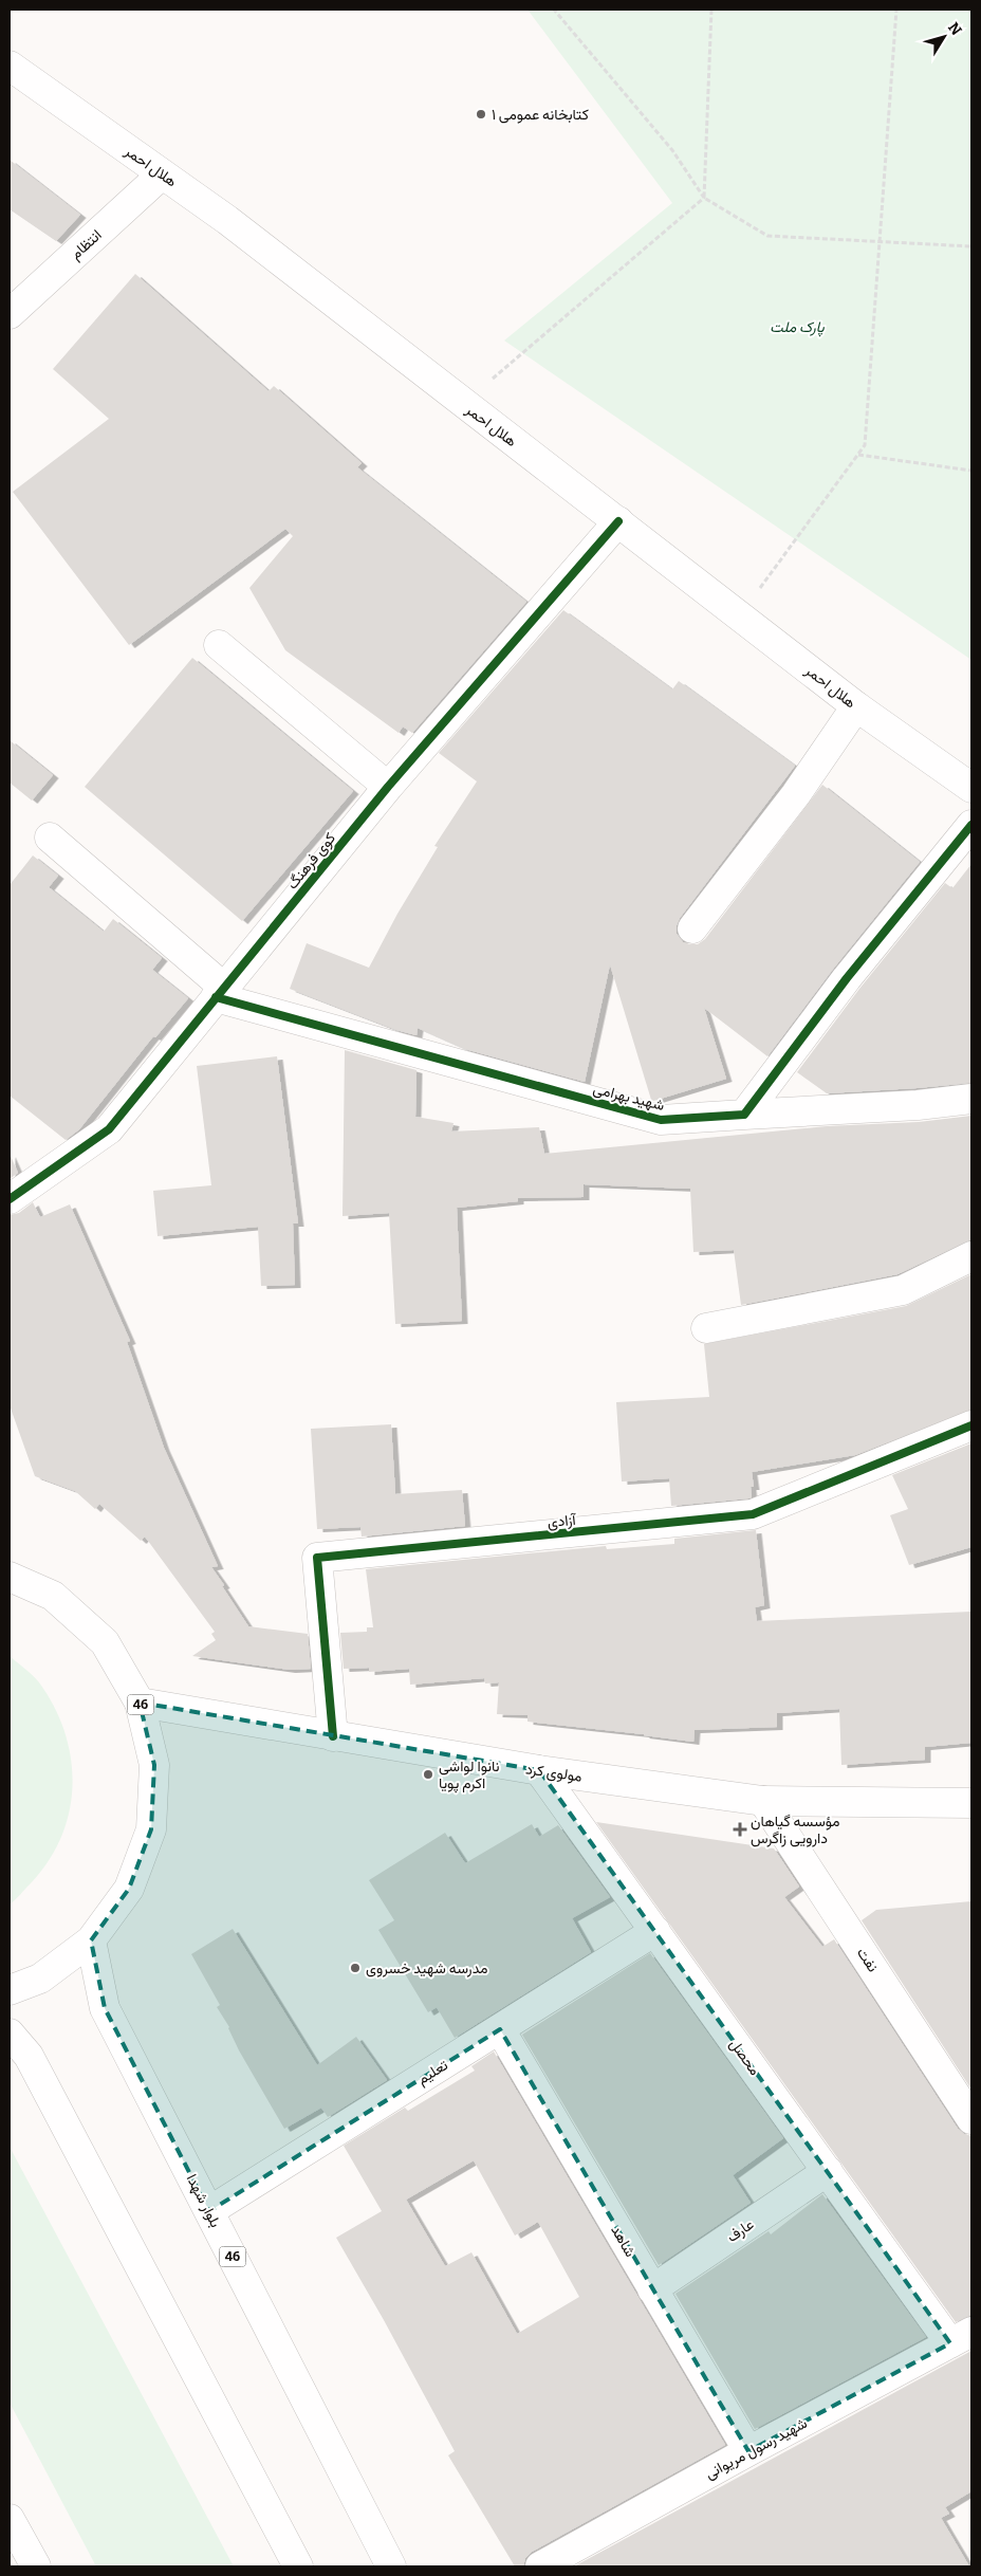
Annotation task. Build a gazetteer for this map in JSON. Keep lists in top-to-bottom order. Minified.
{"streets":{"street":["هلال احمر","انتظام","کوی فرهنگ","شهید بهرامی","آزادی","46","مولوی کرد","نفت","محصل","تعلیم","بلوار شهدا","عارف","شاهد","شهید رسول مریوانی"]},"crossings":[["هلال احمر","انتظام"],["هلال احمر","کوی فرهنگ"],["کوی فرهنگ","شهید بهرامی"],["آزادی","مولوی کرد"],["46","مولوی کرد"],["46","بلوار شهدا"],["مولوی کرد","نفت"],["مولوی کرد","محصل"],["محصل","تعلیم"],["محصل","عارف"],["محصل","شهید رسول مریوانی"],["تعلیم","بلوار شهدا"],["تعلیم","شاهد"],["عارف","شاهد"],["شاهد","شهید رسول مریوانی"]],"parks":["پارک ملت"],"places":{"other":["کتابخانه عمومی ١","نانوا لواشی اکرم پویا","مدرسه شهید خسروی"],"health":["مؤسسه گیاهان دارویی زاگرس"]},"north":"top right"}
